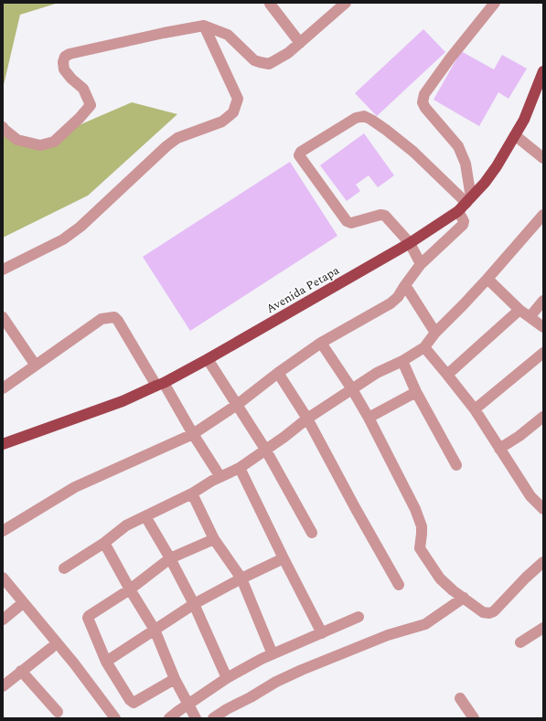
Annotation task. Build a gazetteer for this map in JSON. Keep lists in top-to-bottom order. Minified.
{"streets":{"main road":["Avenida Petapa"]}}
